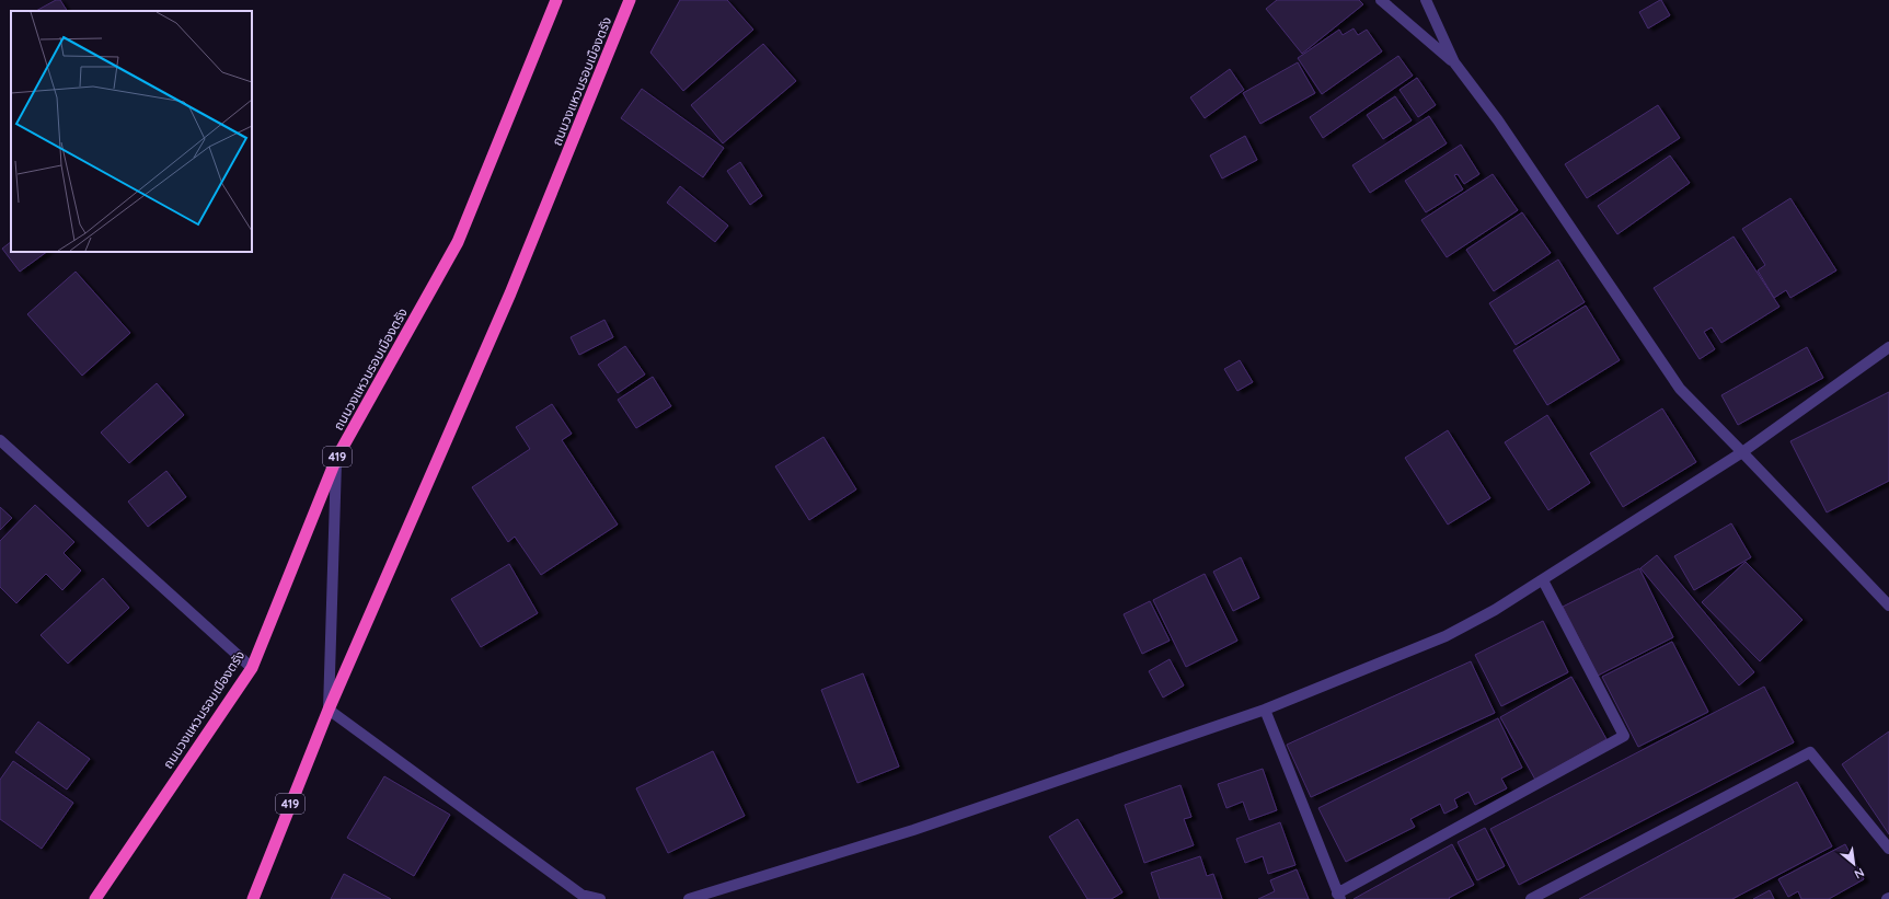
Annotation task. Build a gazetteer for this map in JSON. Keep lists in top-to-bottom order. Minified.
{"streets":{"highway":["ถนนวงแหวนรอบเมืองตรัง","419"]},"north":"bottom right"}
